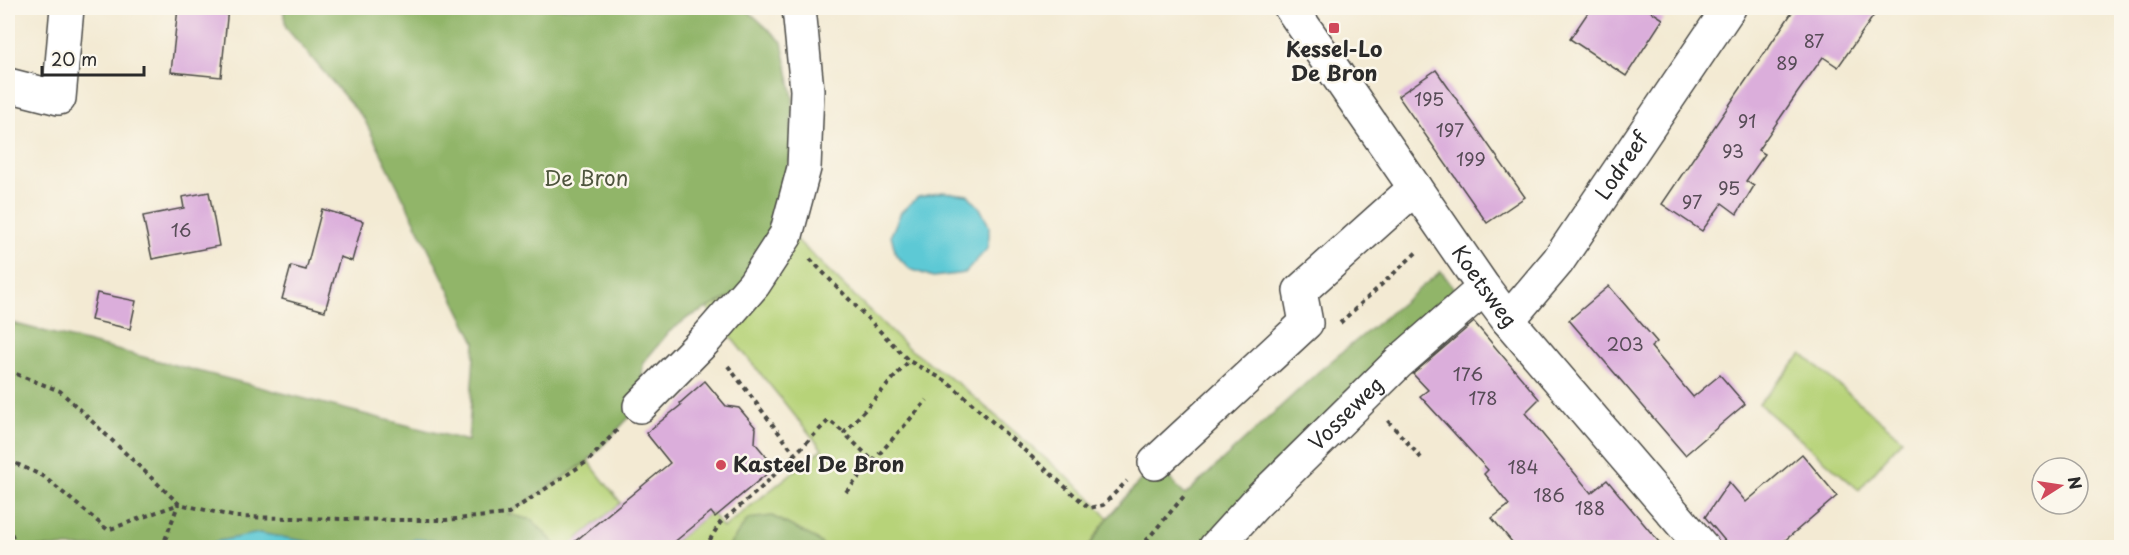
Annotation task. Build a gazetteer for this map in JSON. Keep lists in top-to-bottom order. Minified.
{"streets":{"street":["Lodreef","Koetsweg","Vosseweg"]},"crossings":[["Lodreef","Koetsweg"],["Koetsweg","Vosseweg"]],"parks":["De Bron"],"places":{"transit":["Kessel-Lo De Bron"],"other":["Kasteel De Bron"]},"house_numbers":["87","89","195","91","197","93","199","95","97","16","203","176","178","184","186","188"],"scale_bar":"20 m","north":"right"}
